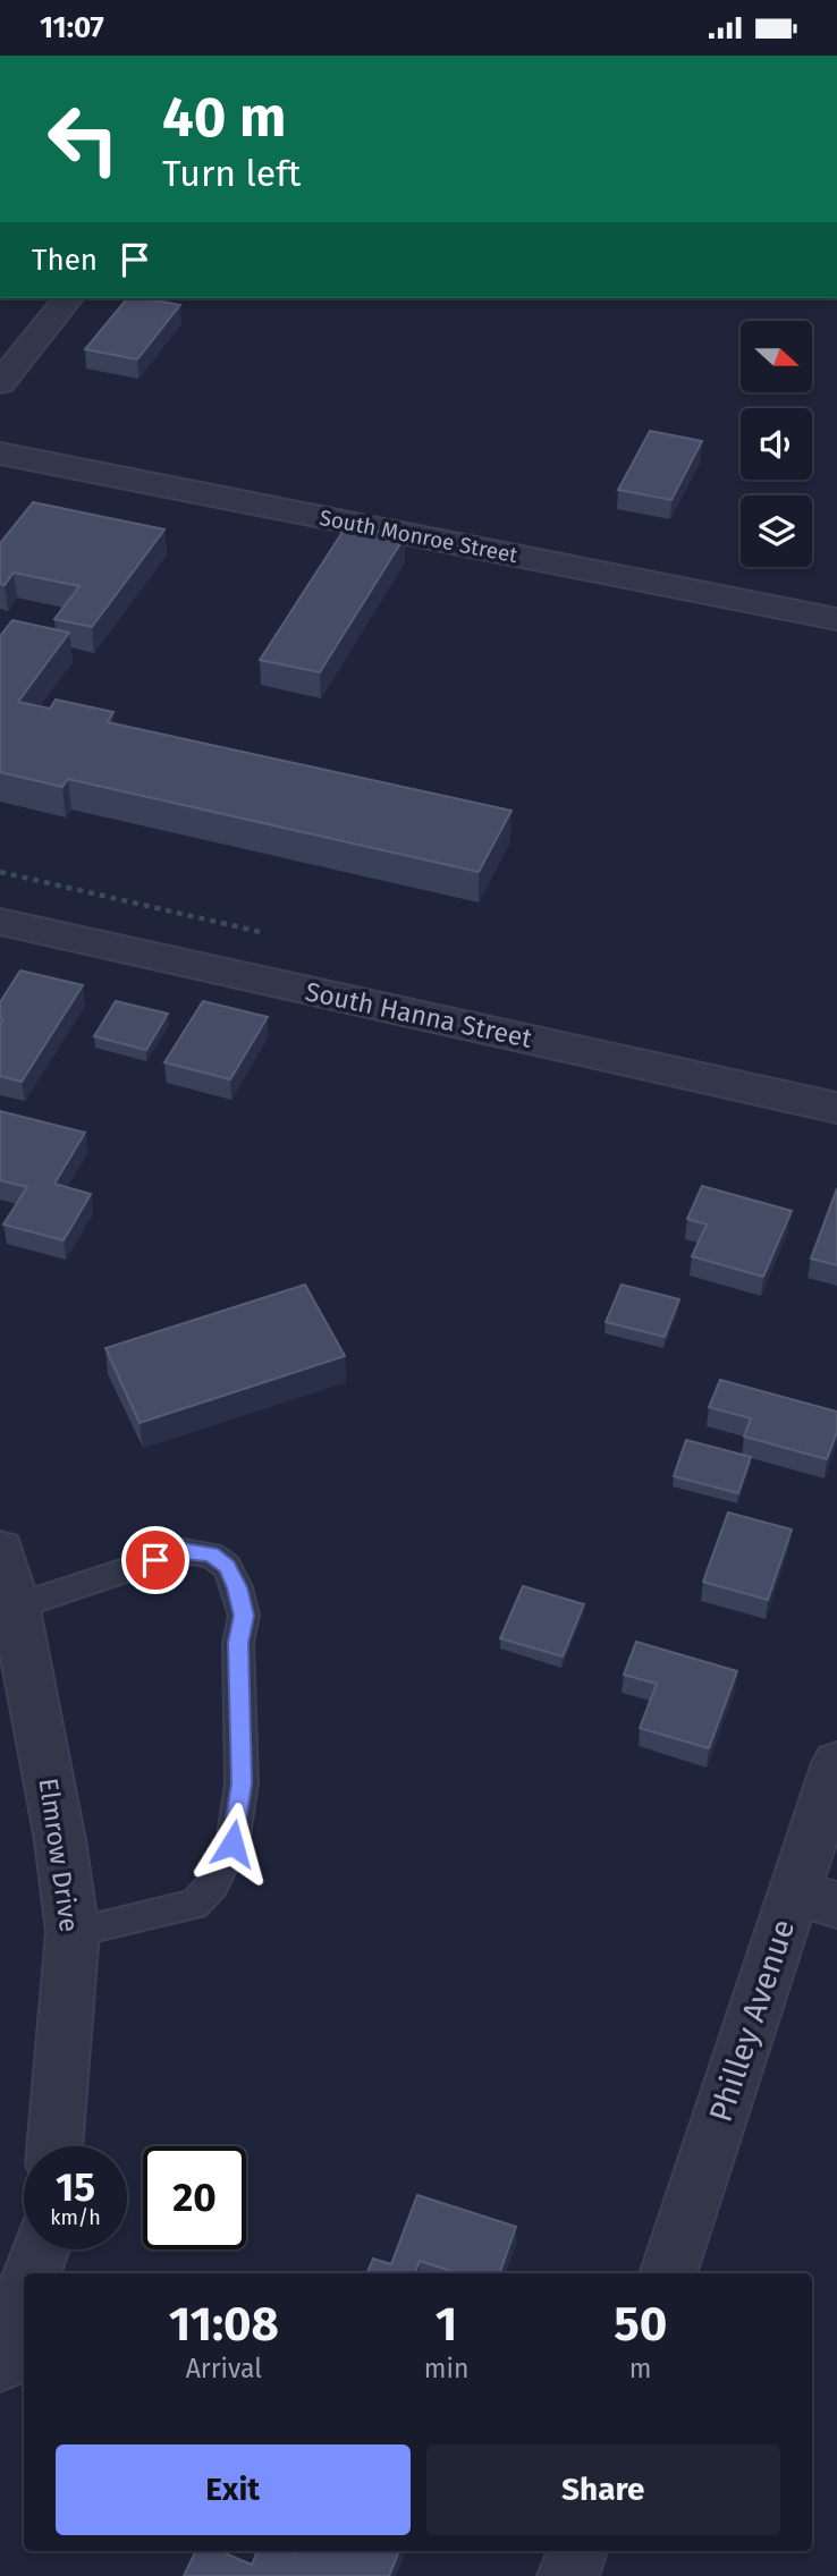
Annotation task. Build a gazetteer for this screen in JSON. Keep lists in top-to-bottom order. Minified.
{"streets":{"street":["South Monroe Street","South Hanna Street","Elmrow Drive","Philley Avenue"]},"north":"right","page":{"status":"11:07","turn":["40 m","Turn left"],"then":"Then","speed":"15 km/h","limit":"20","eta":["11:08","Arrival","1","min","50","m"],"buttons":["Exit","Share"]}}
